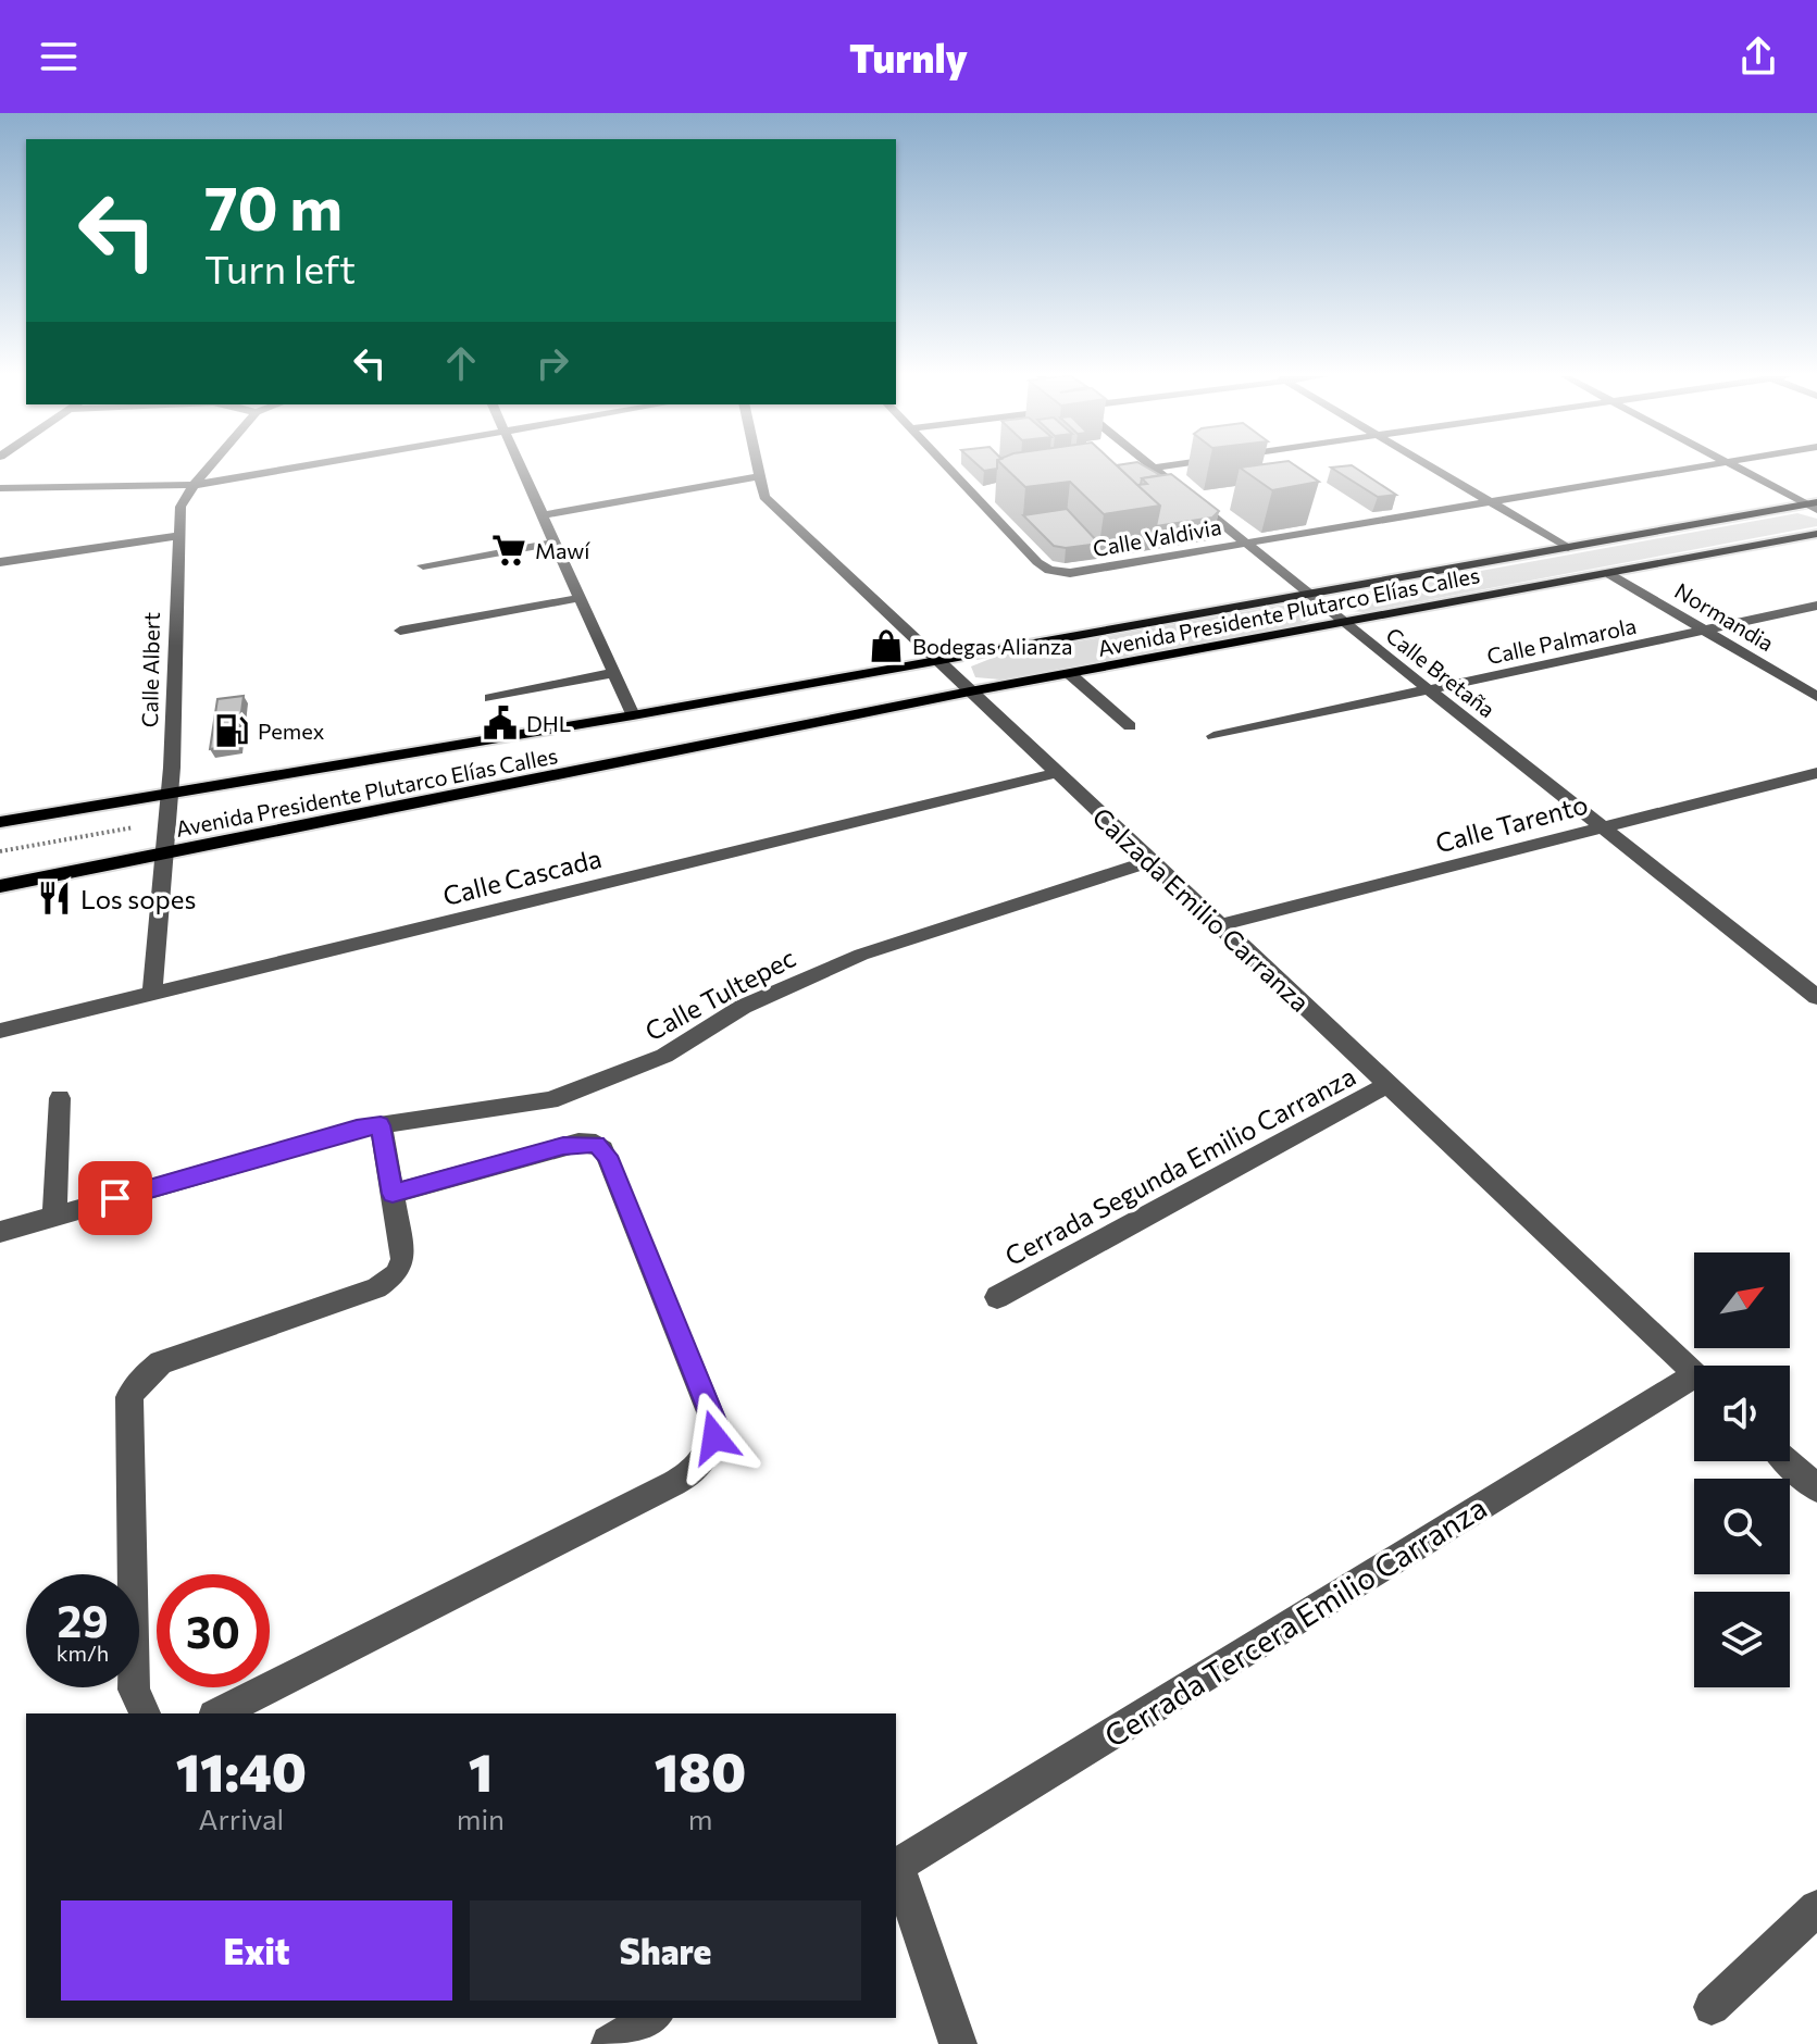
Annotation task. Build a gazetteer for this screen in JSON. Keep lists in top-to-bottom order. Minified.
{"streets":{"main road":["Avenida Presidente Plutarco Elías Calles"],"street":["Calle Valdivia","Normandia","Calle Palmarola","Calle Albert","Calle Bretaña","Calle Tarento","Calle Cascada","Calzada Emilio Carranza","Calle Tultepec","Cerrada Segunda Emilio Carranza","Cerrada Tercera Emilio Carranza"]},"crossings":[["Calle Valdivia","Calle Bretaña"],["Avenida Presidente Plutarco Elías Calles","Normandia"],["Avenida Presidente Plutarco Elías Calles","Calle Albert"],["Avenida Presidente Plutarco Elías Calles","Calle Bretaña"],["Avenida Presidente Plutarco Elías Calles","Calzada Emilio Carranza"],["Normandia","Calle Palmarola"],["Calle Palmarola","Calle Bretaña"],["Calle Albert","Calle Cascada"],["Calle Bretaña","Calle Tarento"],["Calle Tarento","Calzada Emilio Carranza"],["Calle Cascada","Calzada Emilio Carranza"],["Calzada Emilio Carranza","Calle Tultepec"],["Calzada Emilio Carranza","Cerrada Segunda Emilio Carranza"]],"places":{"supermarket":["Mawí"],"shop":["Bodegas Alianza"],"public building":["DHL"],"fuel station":["Pemex"],"restaurant":["Los sopes"]},"north":"top right","page":{"header":"Turnly","turn":["70 m","Turn left"],"speed":"29 km/h","limit":"30","eta":["11:40","Arrival","1","min","180","m"],"buttons":["Exit","Share"]}}
